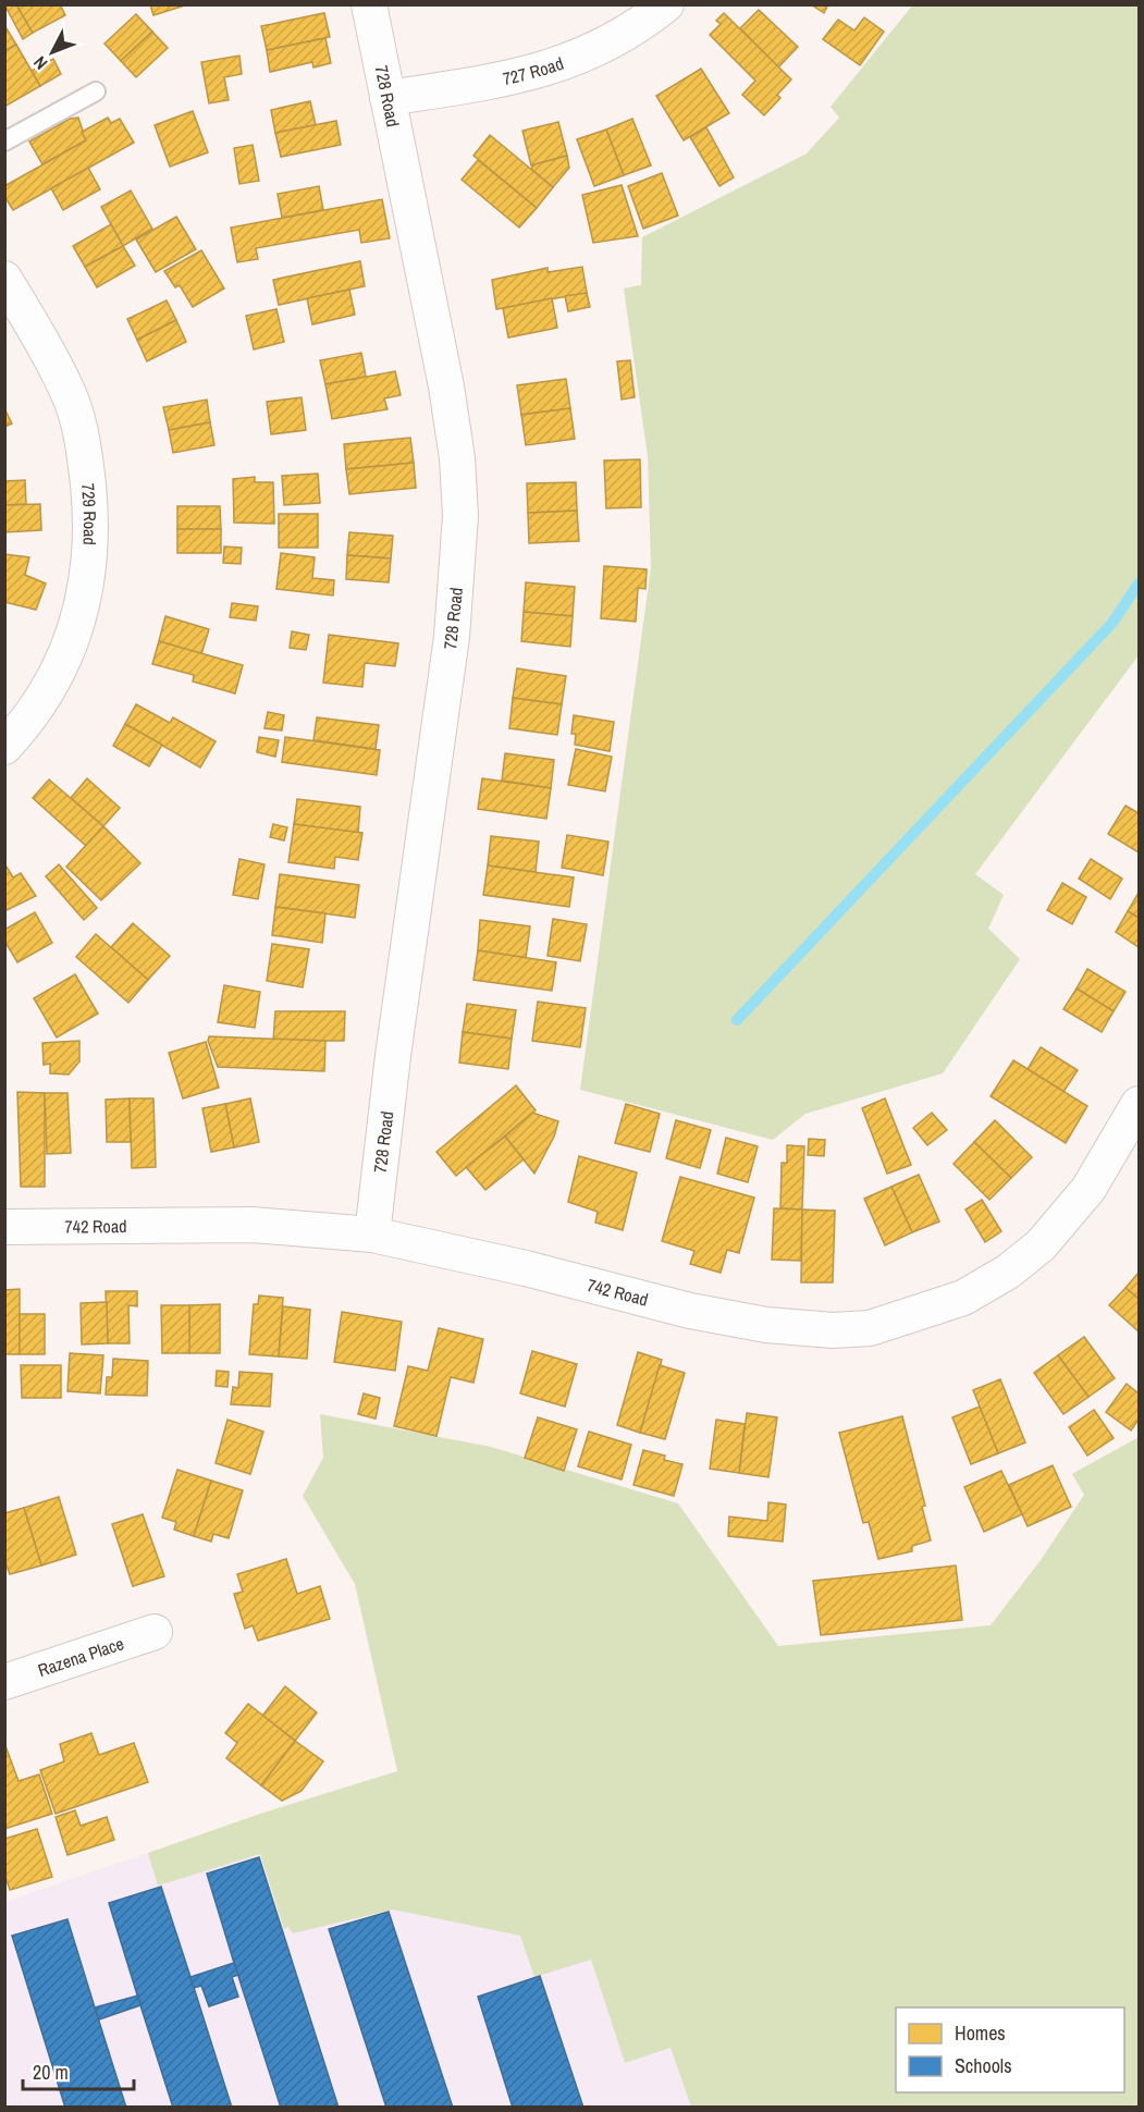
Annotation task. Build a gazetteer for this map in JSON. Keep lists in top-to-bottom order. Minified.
{"streets":{"street":["727 Road","728 Road","729 Road","742 Road","Razena Place"]},"crossings":[["727 Road","728 Road"],["728 Road","742 Road"]],"legend":["Homes","Schools"],"scale_bar":"20 m","north":"bottom left"}
